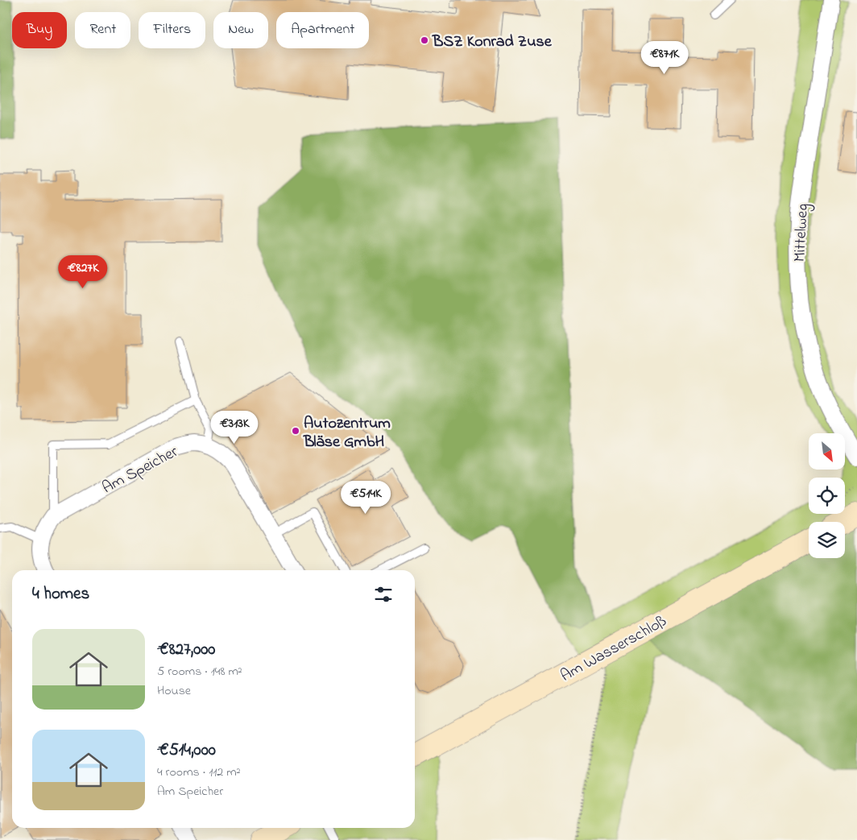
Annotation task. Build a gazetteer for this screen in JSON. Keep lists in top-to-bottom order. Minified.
{"streets":{"street":["Mittelweg","Am Speicher","Am Wasserschloß"]},"places":["BSZ Konrad Zuse","Autozentrum Bläse GmbH"],"north":"bottom right","page":{"chip":["Buy","Rent","Filters","New","Apartment"],"price":["€871K","€827K","€313K","€514K"],"heading":"4 homes","list":[{"name":"€827,000","note":"5 rooms · 148 m² · House"},{"name":"€514,000","note":"4 rooms · 112 m² · Am Speicher"}]}}
